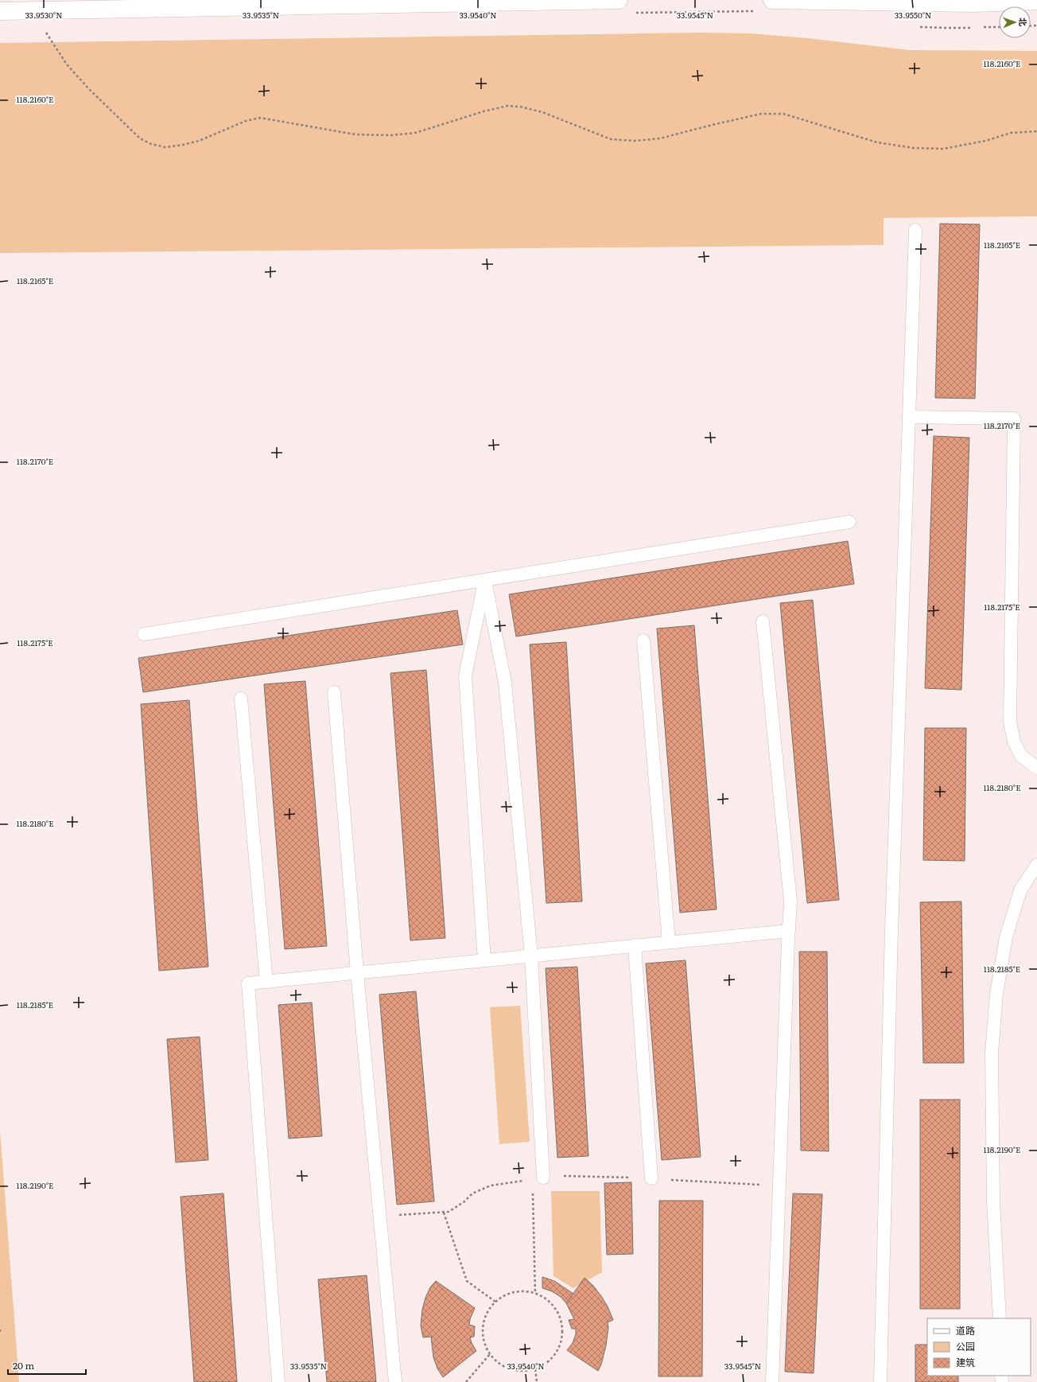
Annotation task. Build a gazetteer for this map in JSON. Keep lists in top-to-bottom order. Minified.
{"legend":["道路","公园","建筑"],"scale_bar":"20 m","north":"right","coordinates":["33.9530°N","33.9535°N","33.9540°N","33.9545°N","33.9550°N","118.2160°E","118.2165°E","118.2170°E","118.2175°E","118.2180°E","118.2185°E","118.2190°E"]}
